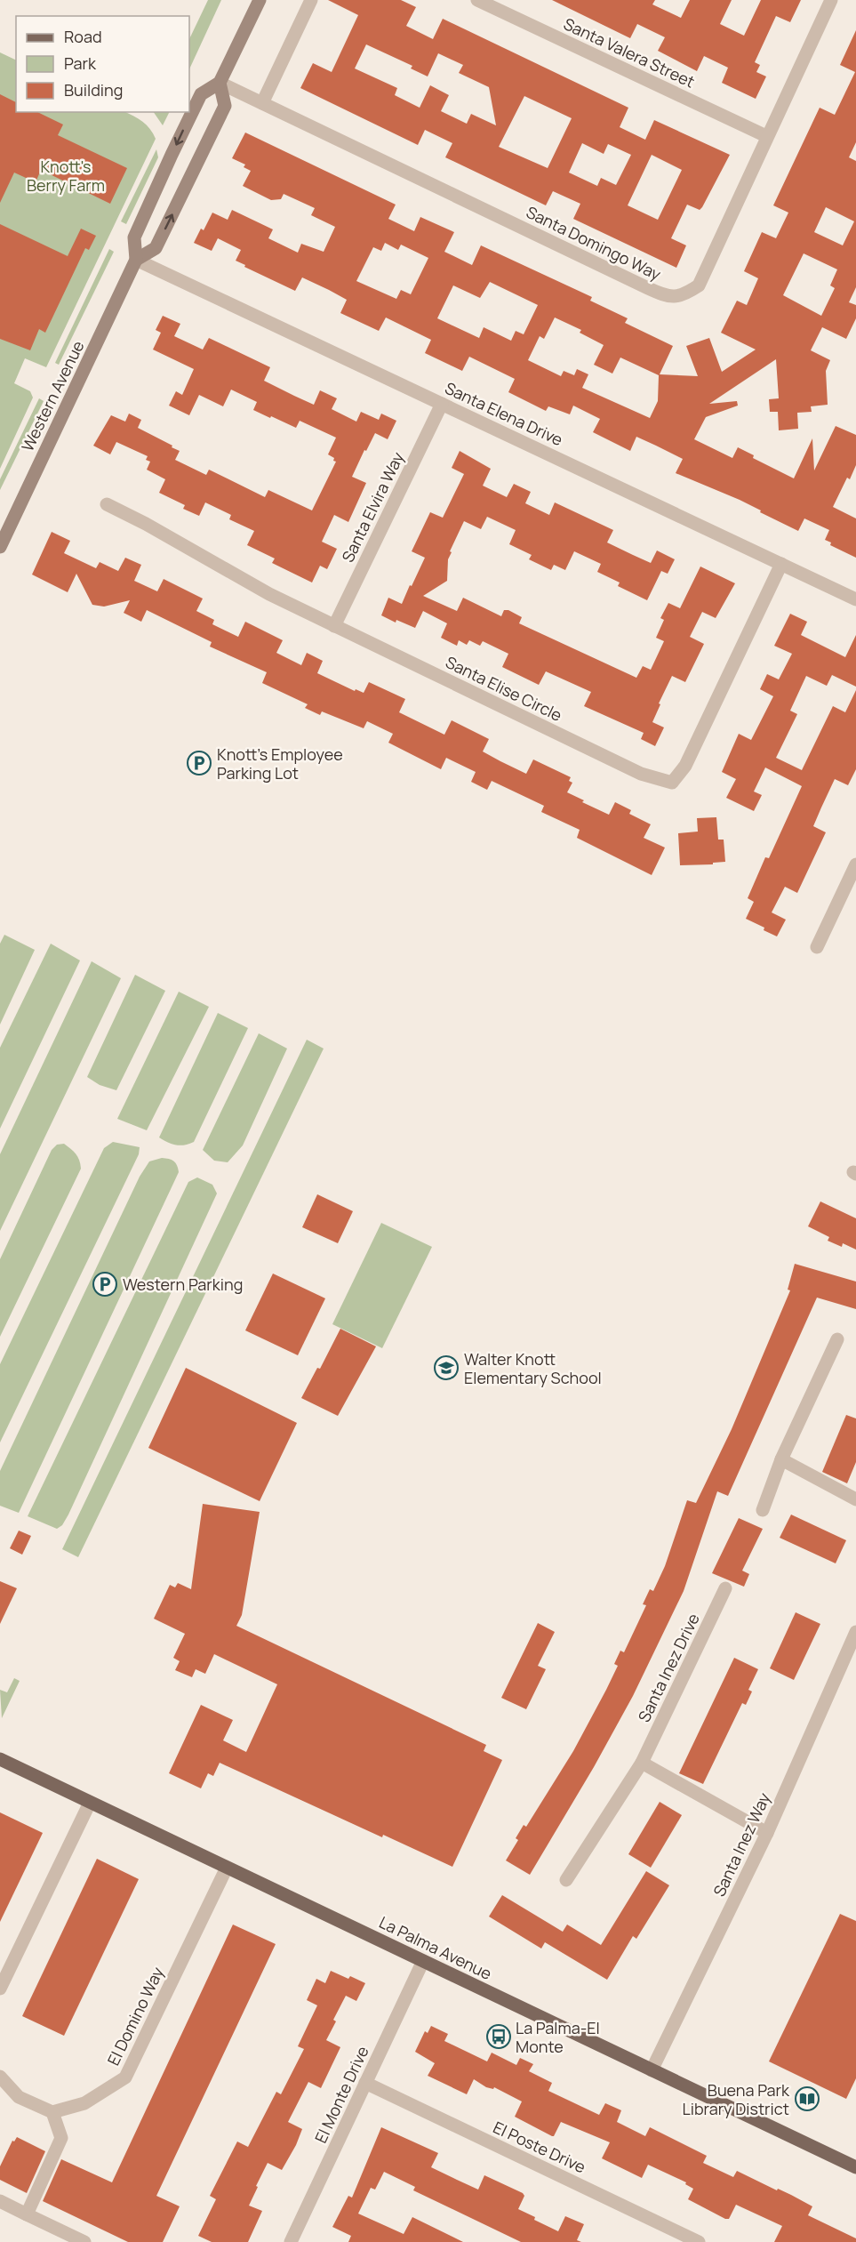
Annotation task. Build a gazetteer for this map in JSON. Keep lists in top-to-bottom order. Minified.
{"streets":{"main road":["Western Avenue","La Palma Avenue"],"street":["Santa Valera Street","Santa Domingo Way","Santa Elena Drive","Santa Elvira Way","Santa Elise Circle","Santa Inez Drive","Santa Inez Way","El Domino Way","El Monte Drive","El Poste Drive"]},"crossings":[["Santa Valera Street","Santa Domingo Way"],["Santa Domingo Way","Western Avenue"],["Western Avenue","Santa Elena Drive"],["Santa Elena Drive","Santa Elvira Way"],["Santa Elena Drive","Santa Elise Circle"],["Santa Elvira Way","Santa Elise Circle"],["Santa Inez Way","La Palma Avenue"],["La Palma Avenue","El Domino Way"],["La Palma Avenue","El Monte Drive"],["El Monte Drive","El Poste Drive"]],"parks":["Knott's Berry Farm"],"places":{"parking":["Knott's Employee Parking Lot","Western Parking"],"school or university":["Walter Knott Elementary School"],"bus stop":["La Palma-El Monte"],"library":["Buena Park Library District"]},"legend":["Road","Park","Building"]}
